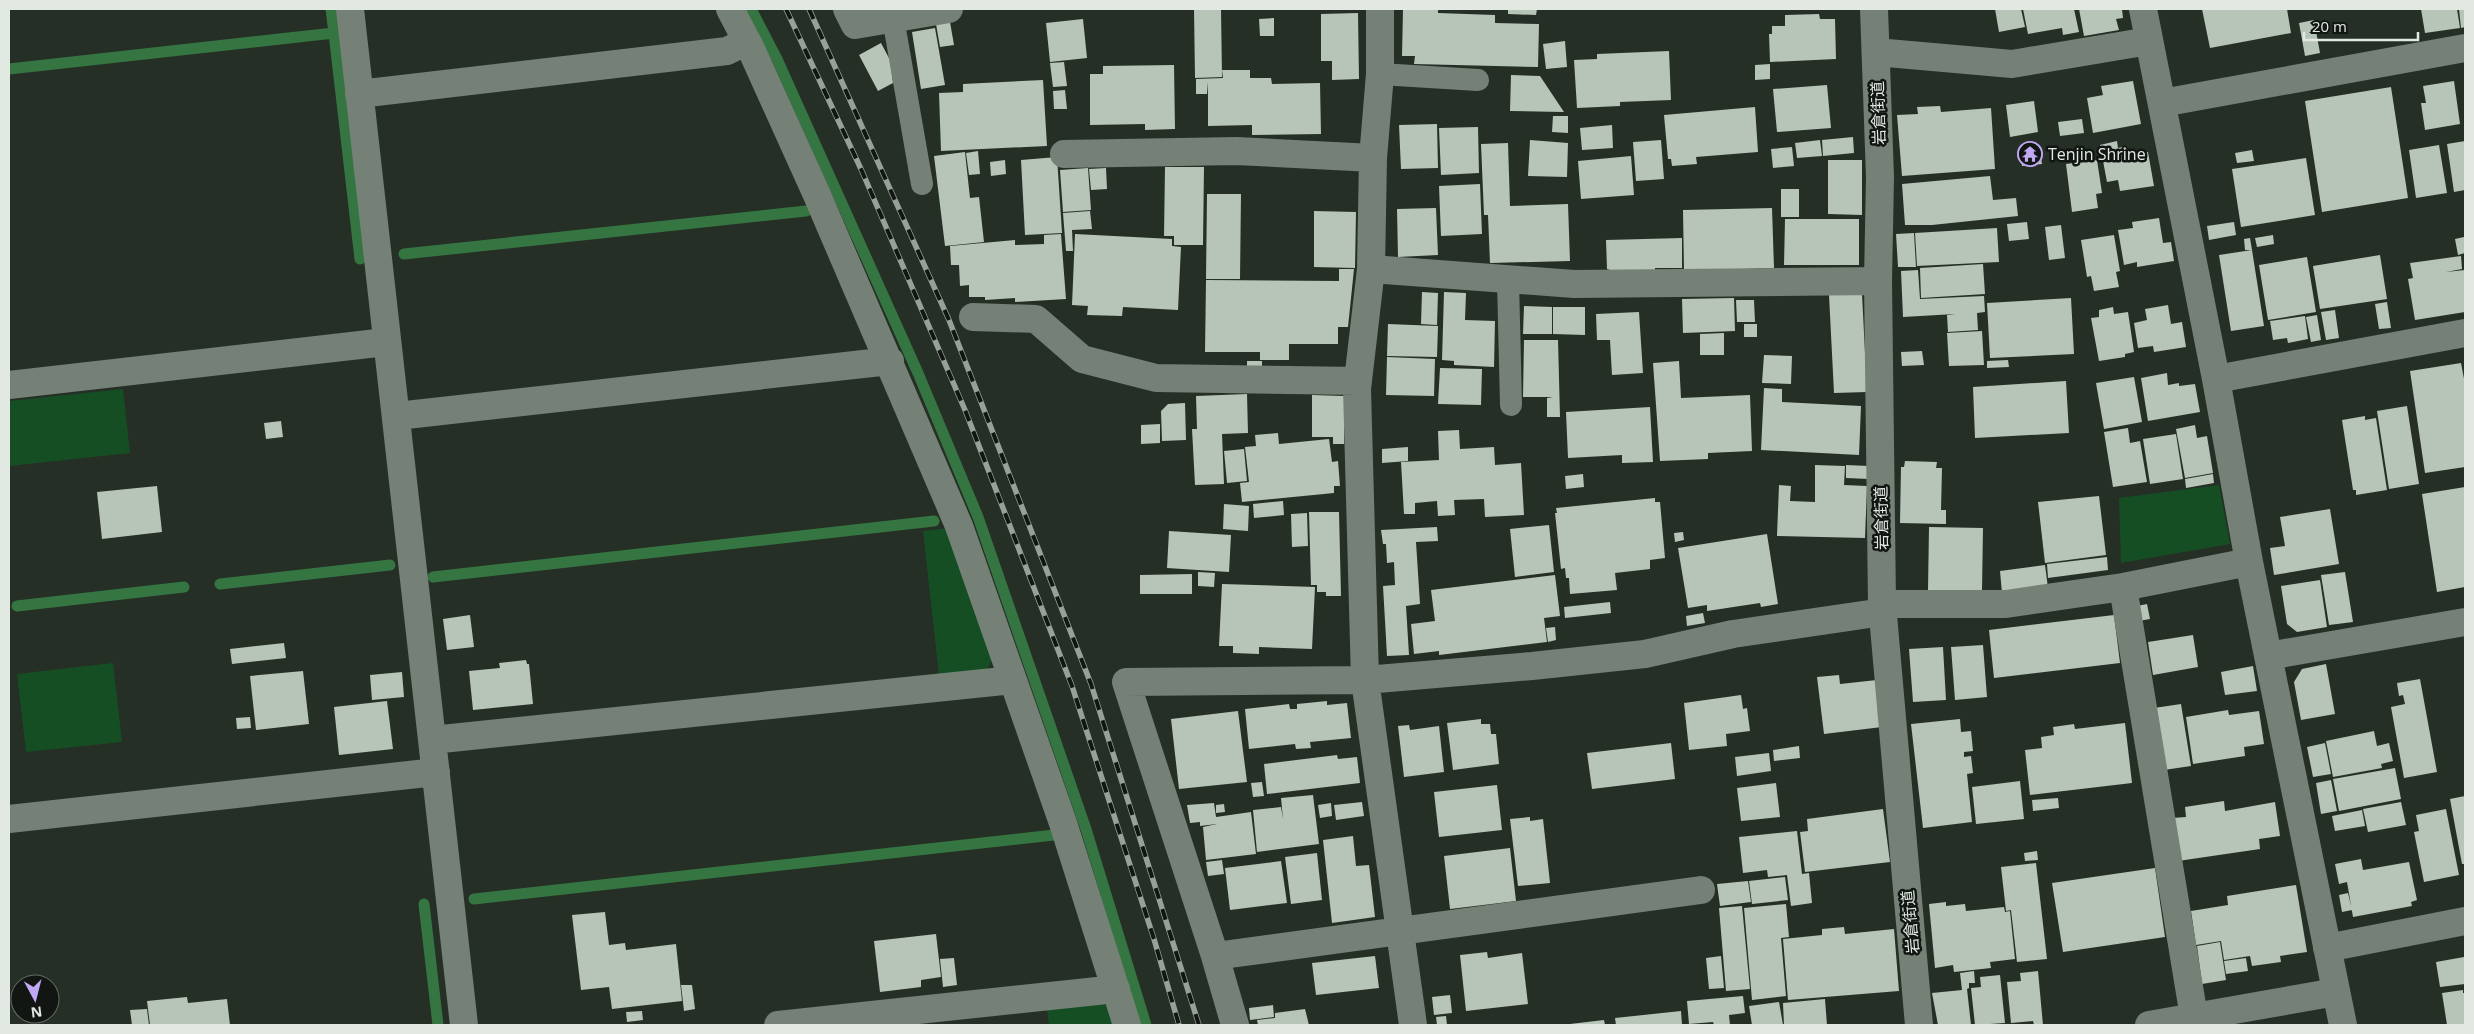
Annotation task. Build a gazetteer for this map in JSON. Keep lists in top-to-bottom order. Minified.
{"streets":{"street":["岩倉街道"]},"places":{"temple":["Tenjin Shrine"]},"scale_bar":"20 m","north":"bottom"}
